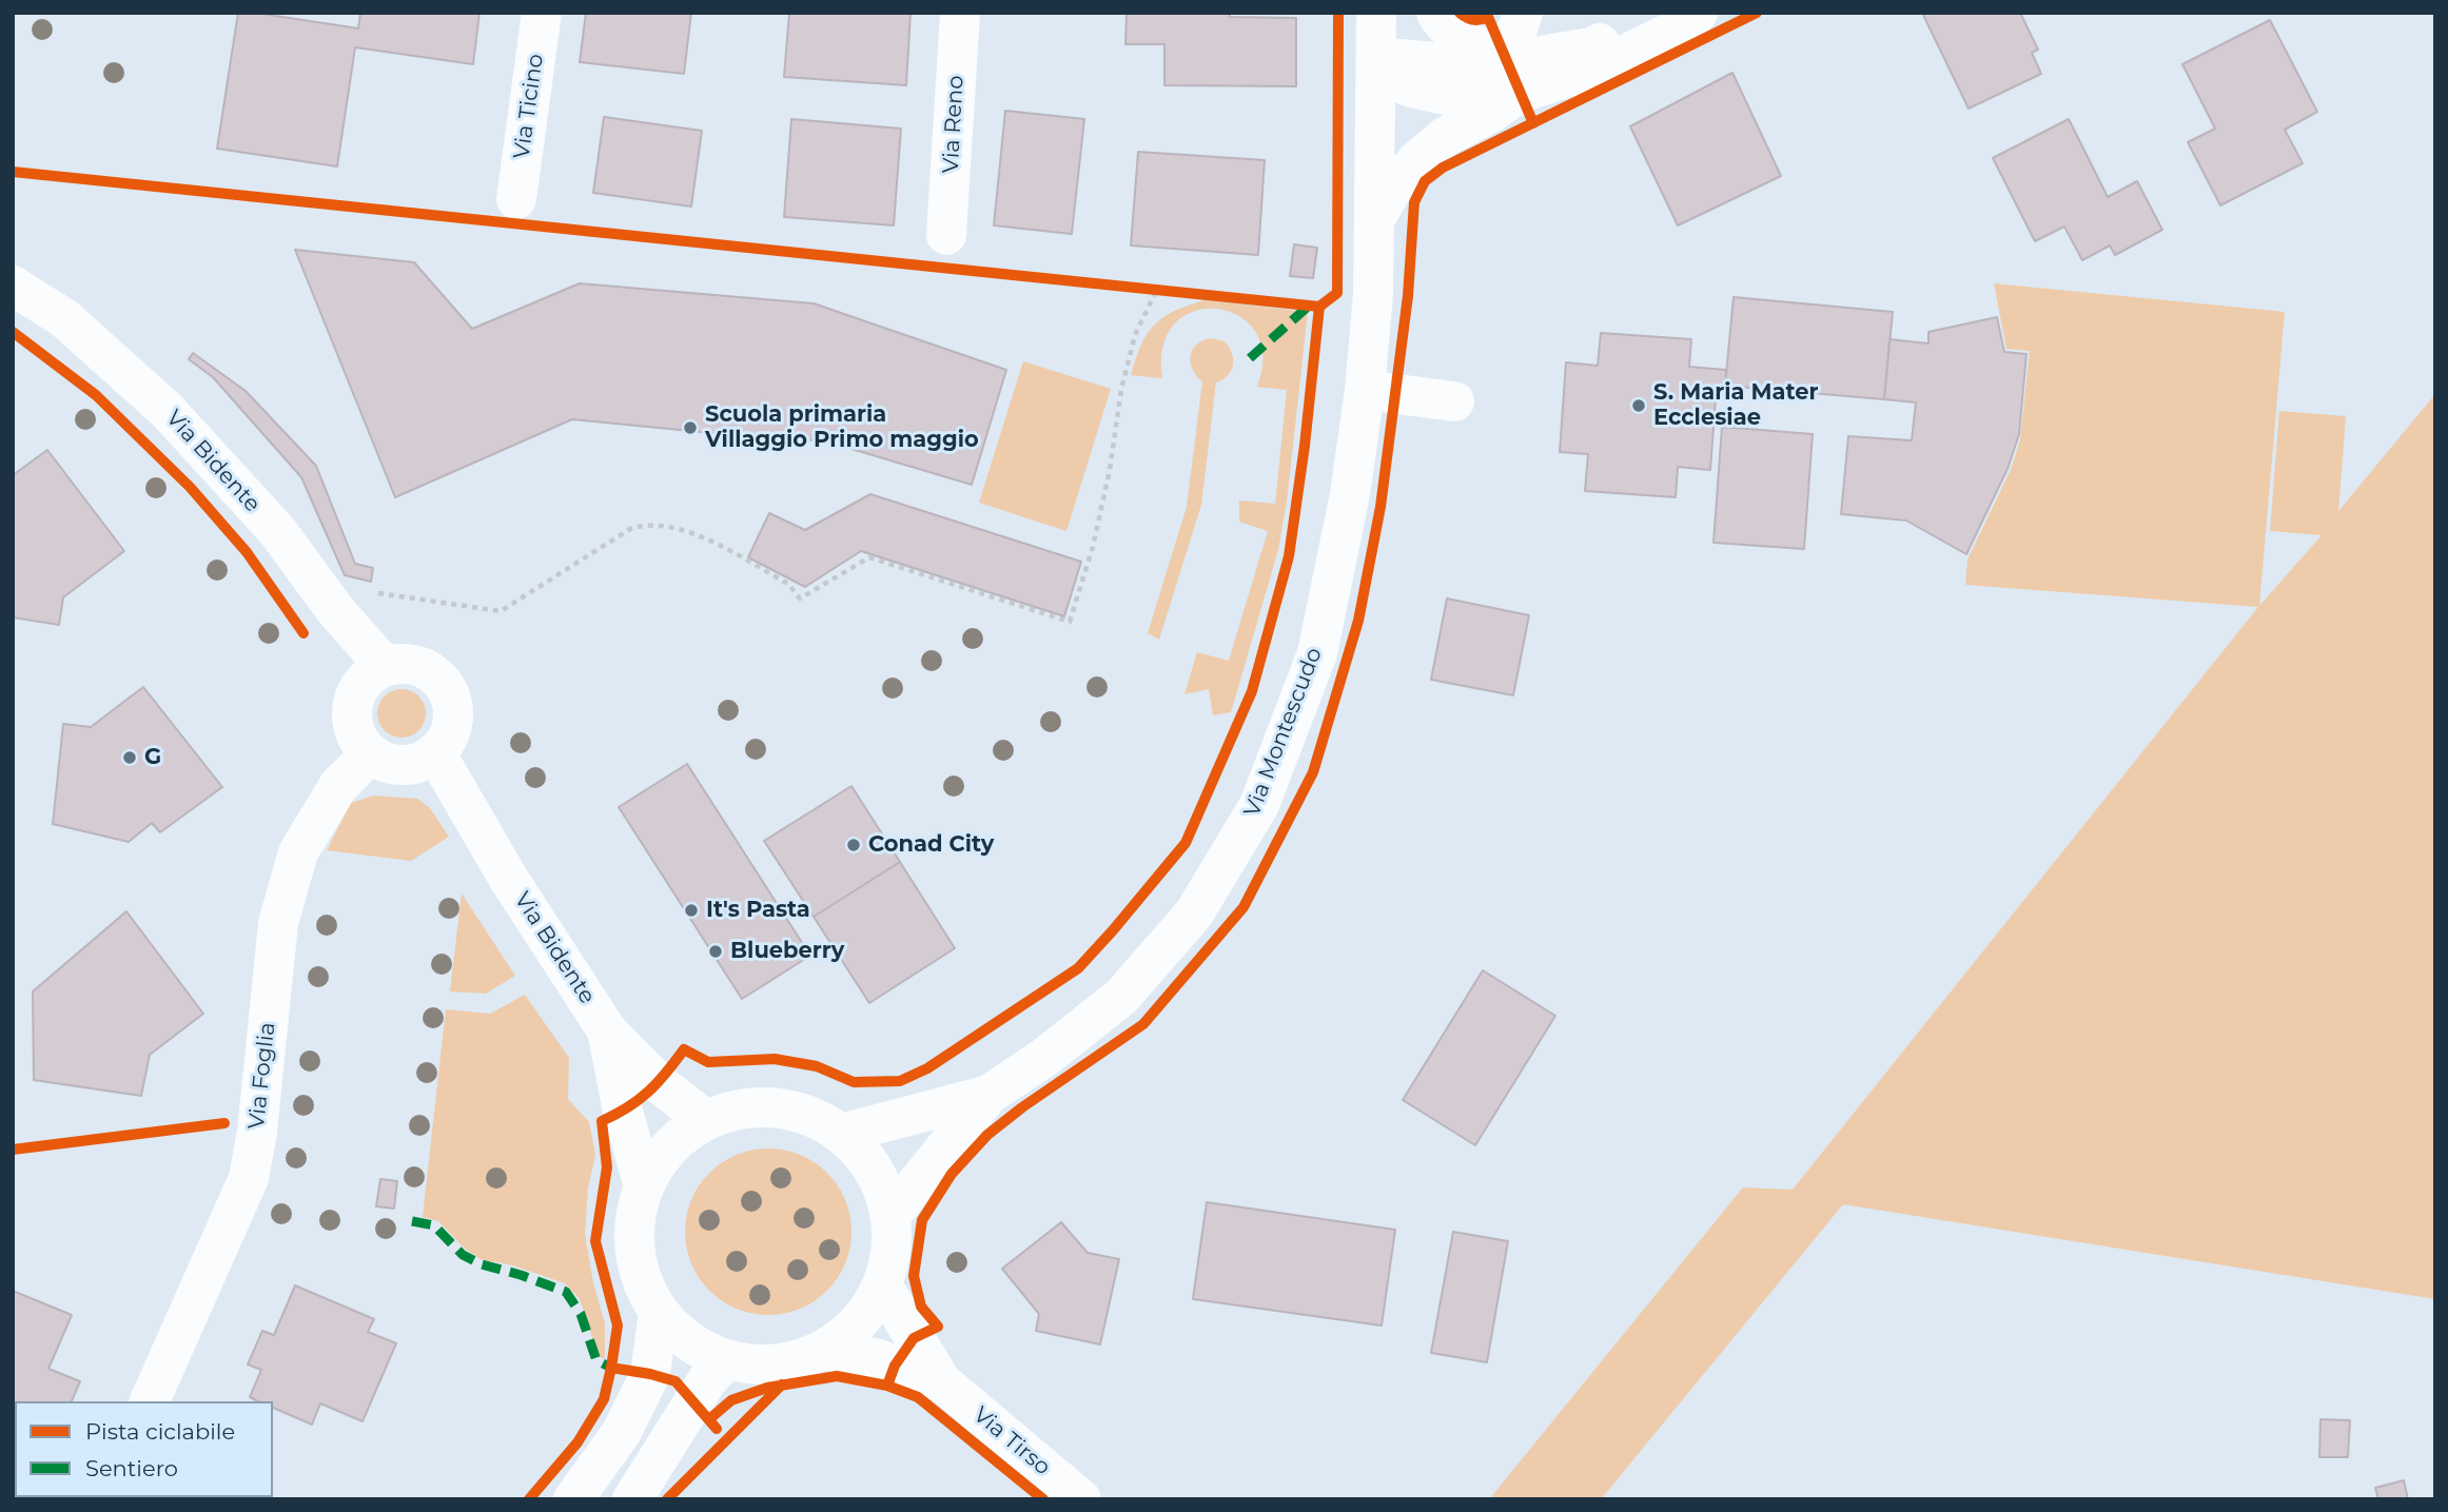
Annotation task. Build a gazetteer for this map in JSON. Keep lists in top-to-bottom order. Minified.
{"streets":{"street":["Via Ticino","Via Reno","Via Bidente","Via Montescudo","Via Foglia","Via Tirso"]},"crossings":[["Via Bidente","Via Montescudo"],["Via Bidente","Via Foglia"],["Via Bidente","Via Tirso"],["Via Montescudo","Via Tirso"]],"places":["S. Maria Mater Ecclesiae","Scuola primaria Villaggio Primo maggio","G","Conad City","It's Pasta","Blueberry"],"legend":["Pista ciclabile","Sentiero"]}
